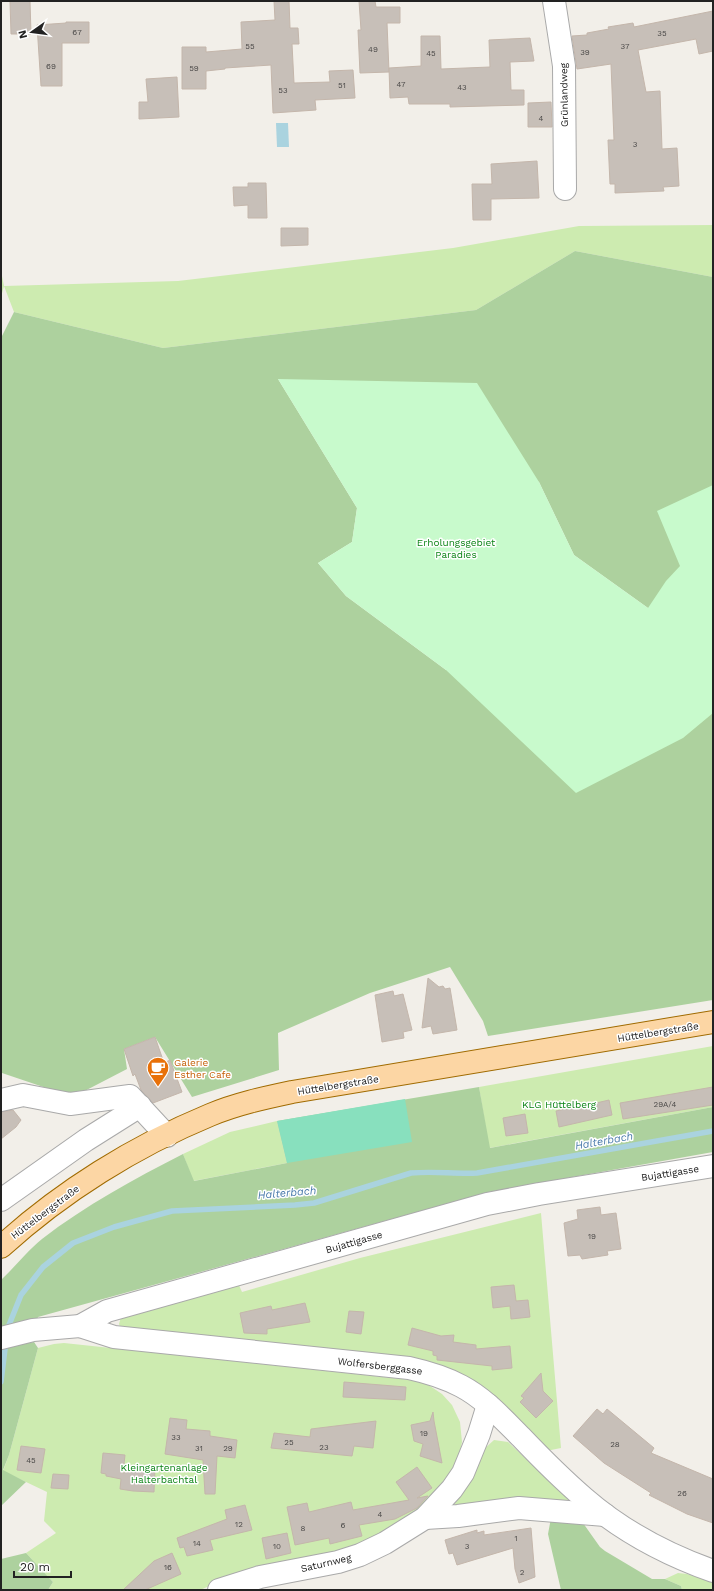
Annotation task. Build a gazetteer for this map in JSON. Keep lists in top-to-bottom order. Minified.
{"streets":{"main road":["Hüttelbergstraße"],"street":["Grünlandweg","Bujattigasse","Wolfersberggasse","Saturnweg"]},"crossings":[["Bujattigasse","Wolfersberggasse"],["Wolfersberggasse","Saturnweg"]],"water":["Halterbach"],"parks":["Erholungsgebiet Paradies","KLG Hüttelberg","Kleingartenanlage Halterbachtal"],"places":{"cafe":["Galerie Esther Cafe"]},"house_numbers":["67","35","55","37","49","39","45","69","59","47","51","43","53","4","3","29A/4","19","19","33","25","28","23","31","29","45","26","4","12","6","8","1","14","10","3","16","2"],"scale_bar":"20 m","north":"left"}
